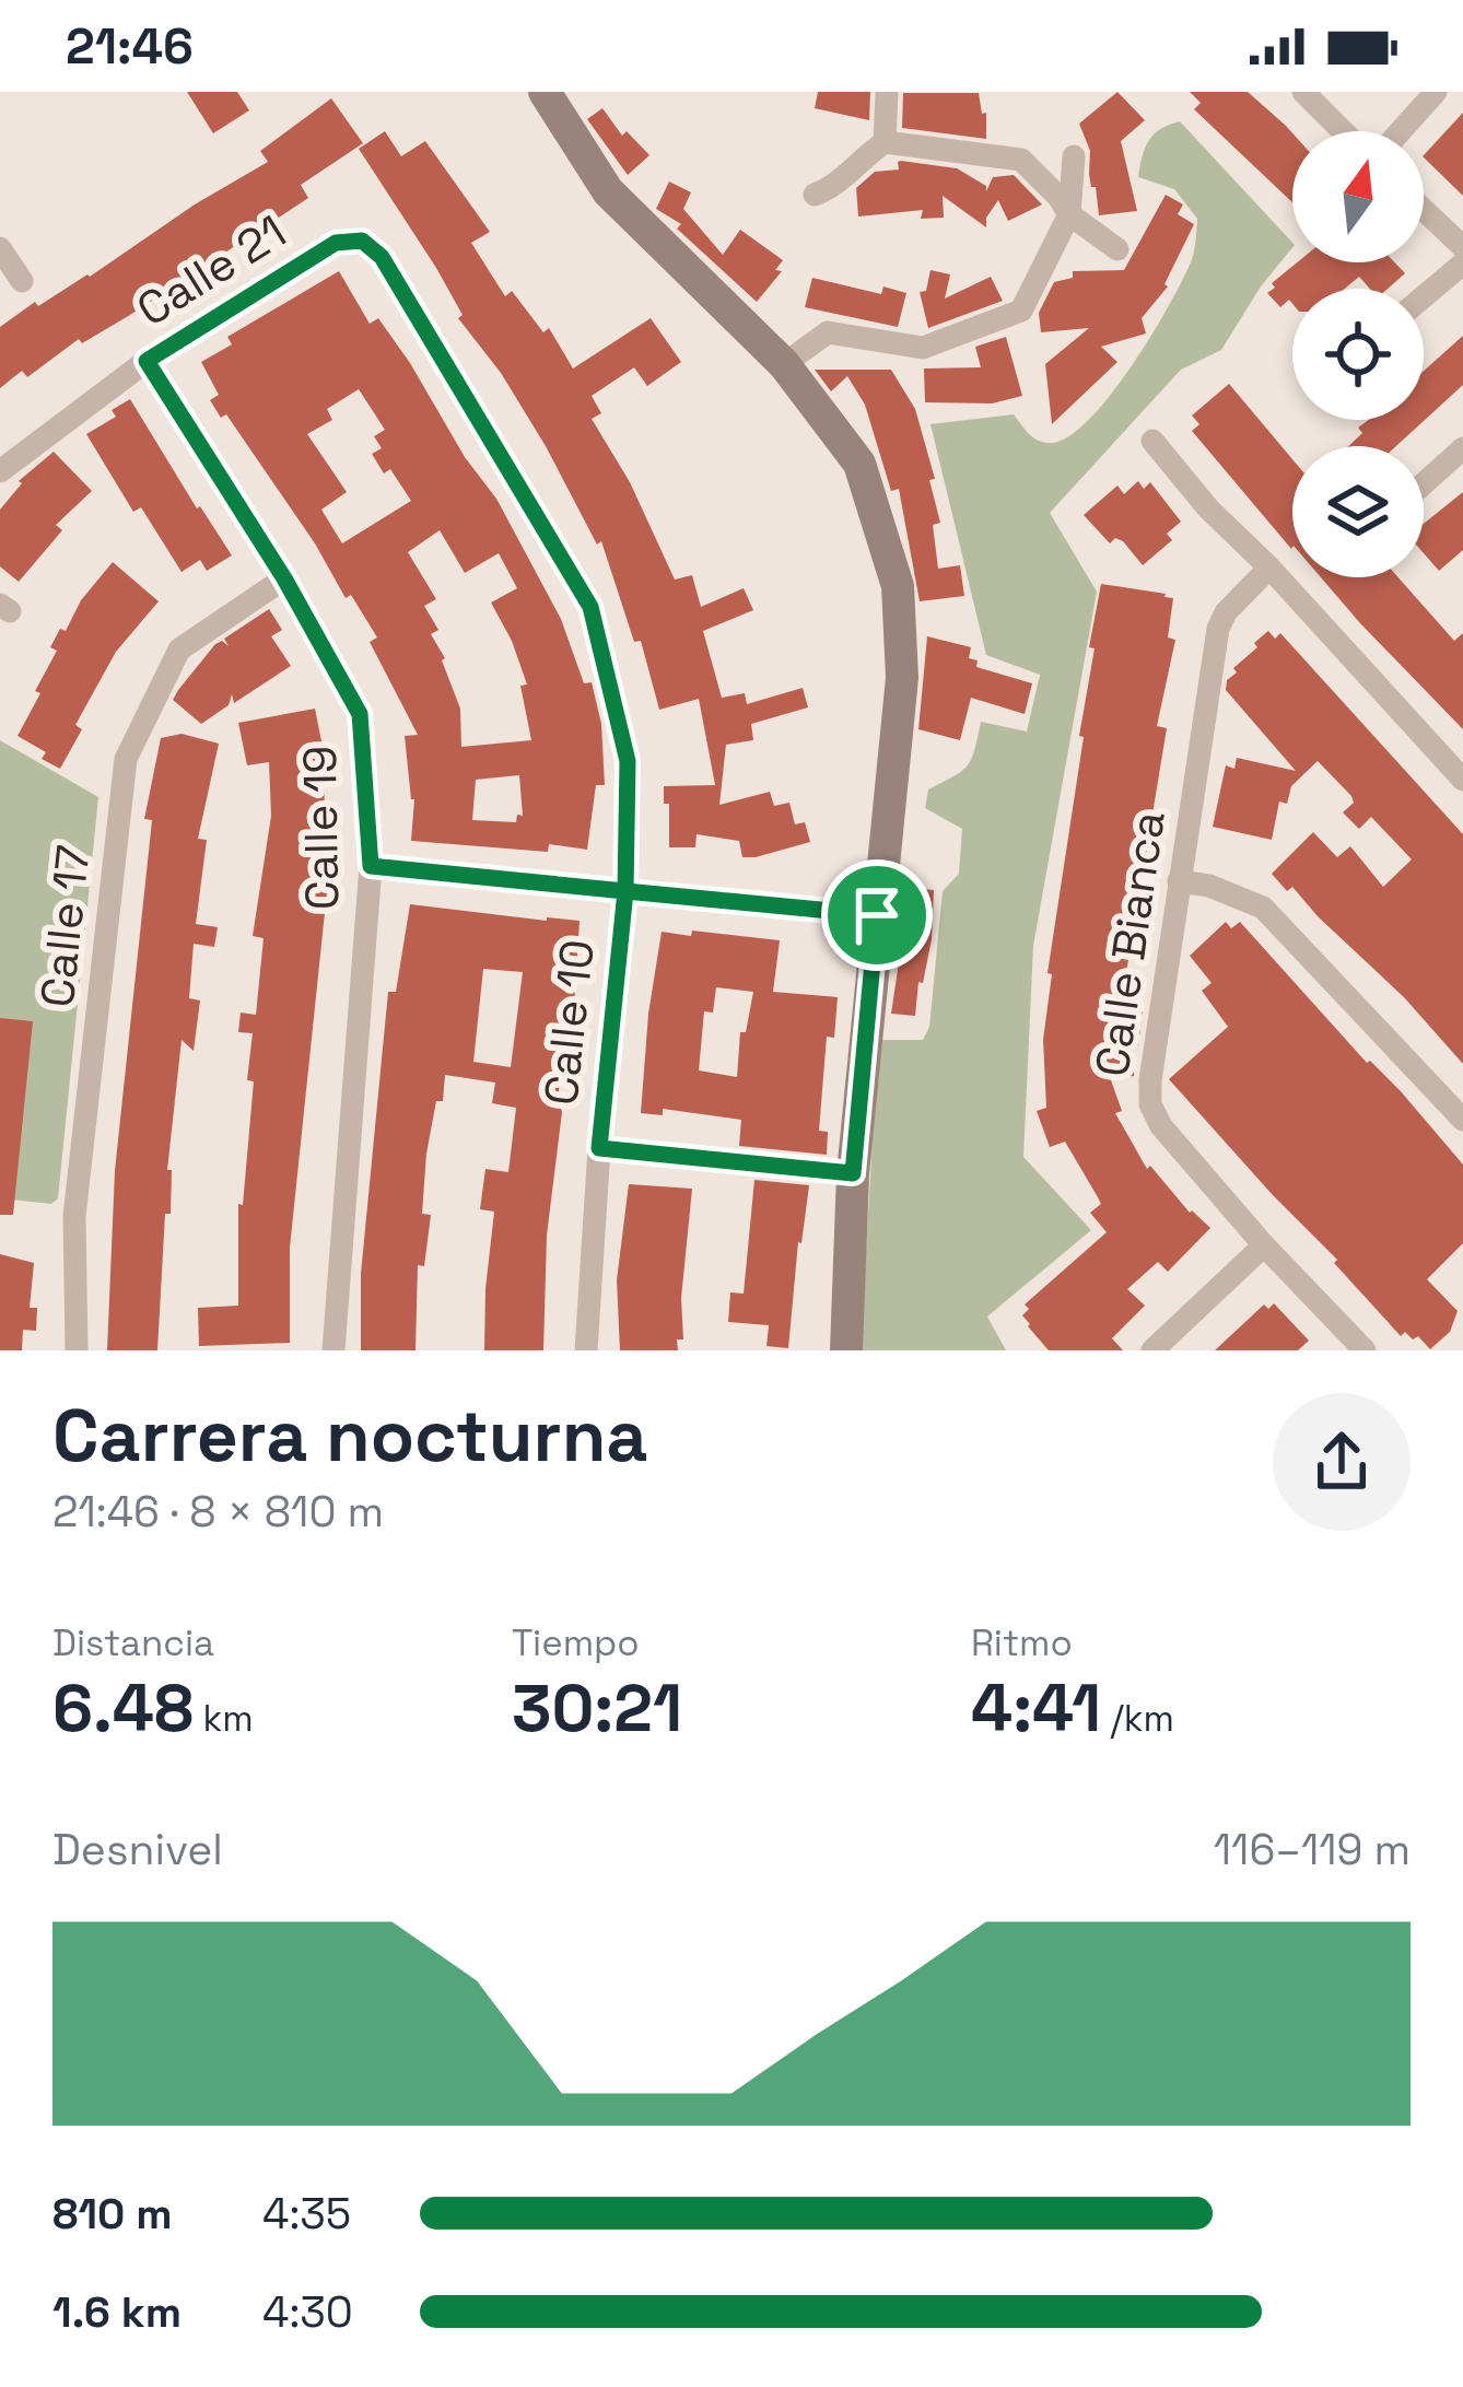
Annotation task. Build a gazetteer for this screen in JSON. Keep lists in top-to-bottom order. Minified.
{"streets":{"street":["Calle 21","Calle 19","Calle 17","Calle Bianca","Calle 10"]},"crossings":[["Calle 21","Calle 19"],["Calle 21","Calle 10"],["Calle 19","Calle 17"]],"north":"top","page":{"status":"21:46","heading":["Carrera nocturna","21:46 · 8 × 810 m"],"stats":[["Distancia","6.48 km"],["Tiempo","30:21"],["Ritmo","4:41 /km"]],"chart":["Desnivel","116–119 m"],"list":[{"name":"810 m","note":"4:35"},{"name":"1.6 km","note":"4:30"}]}}
